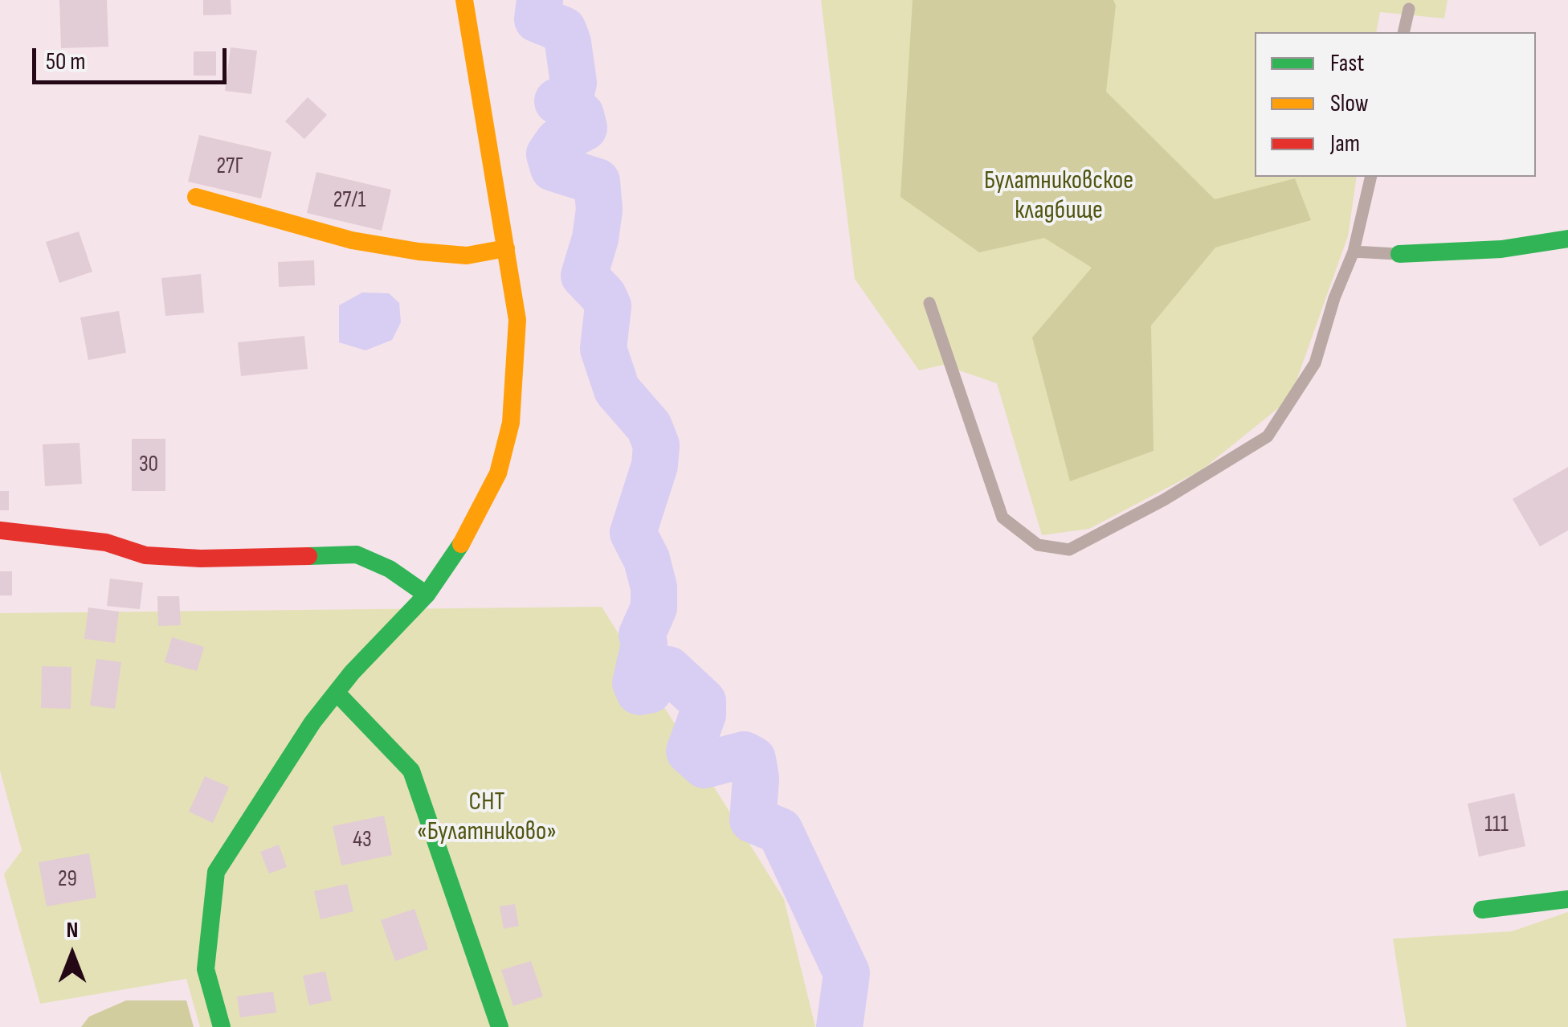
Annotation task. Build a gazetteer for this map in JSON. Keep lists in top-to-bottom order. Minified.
{"parks":["Булатниковское кладбище","СНТ «Булатниково»"],"house_numbers":["27Г","27/1","30","111","43","29"],"legend":["Fast","Slow","Jam"],"scale_bar":"50 m","north":"top"}
